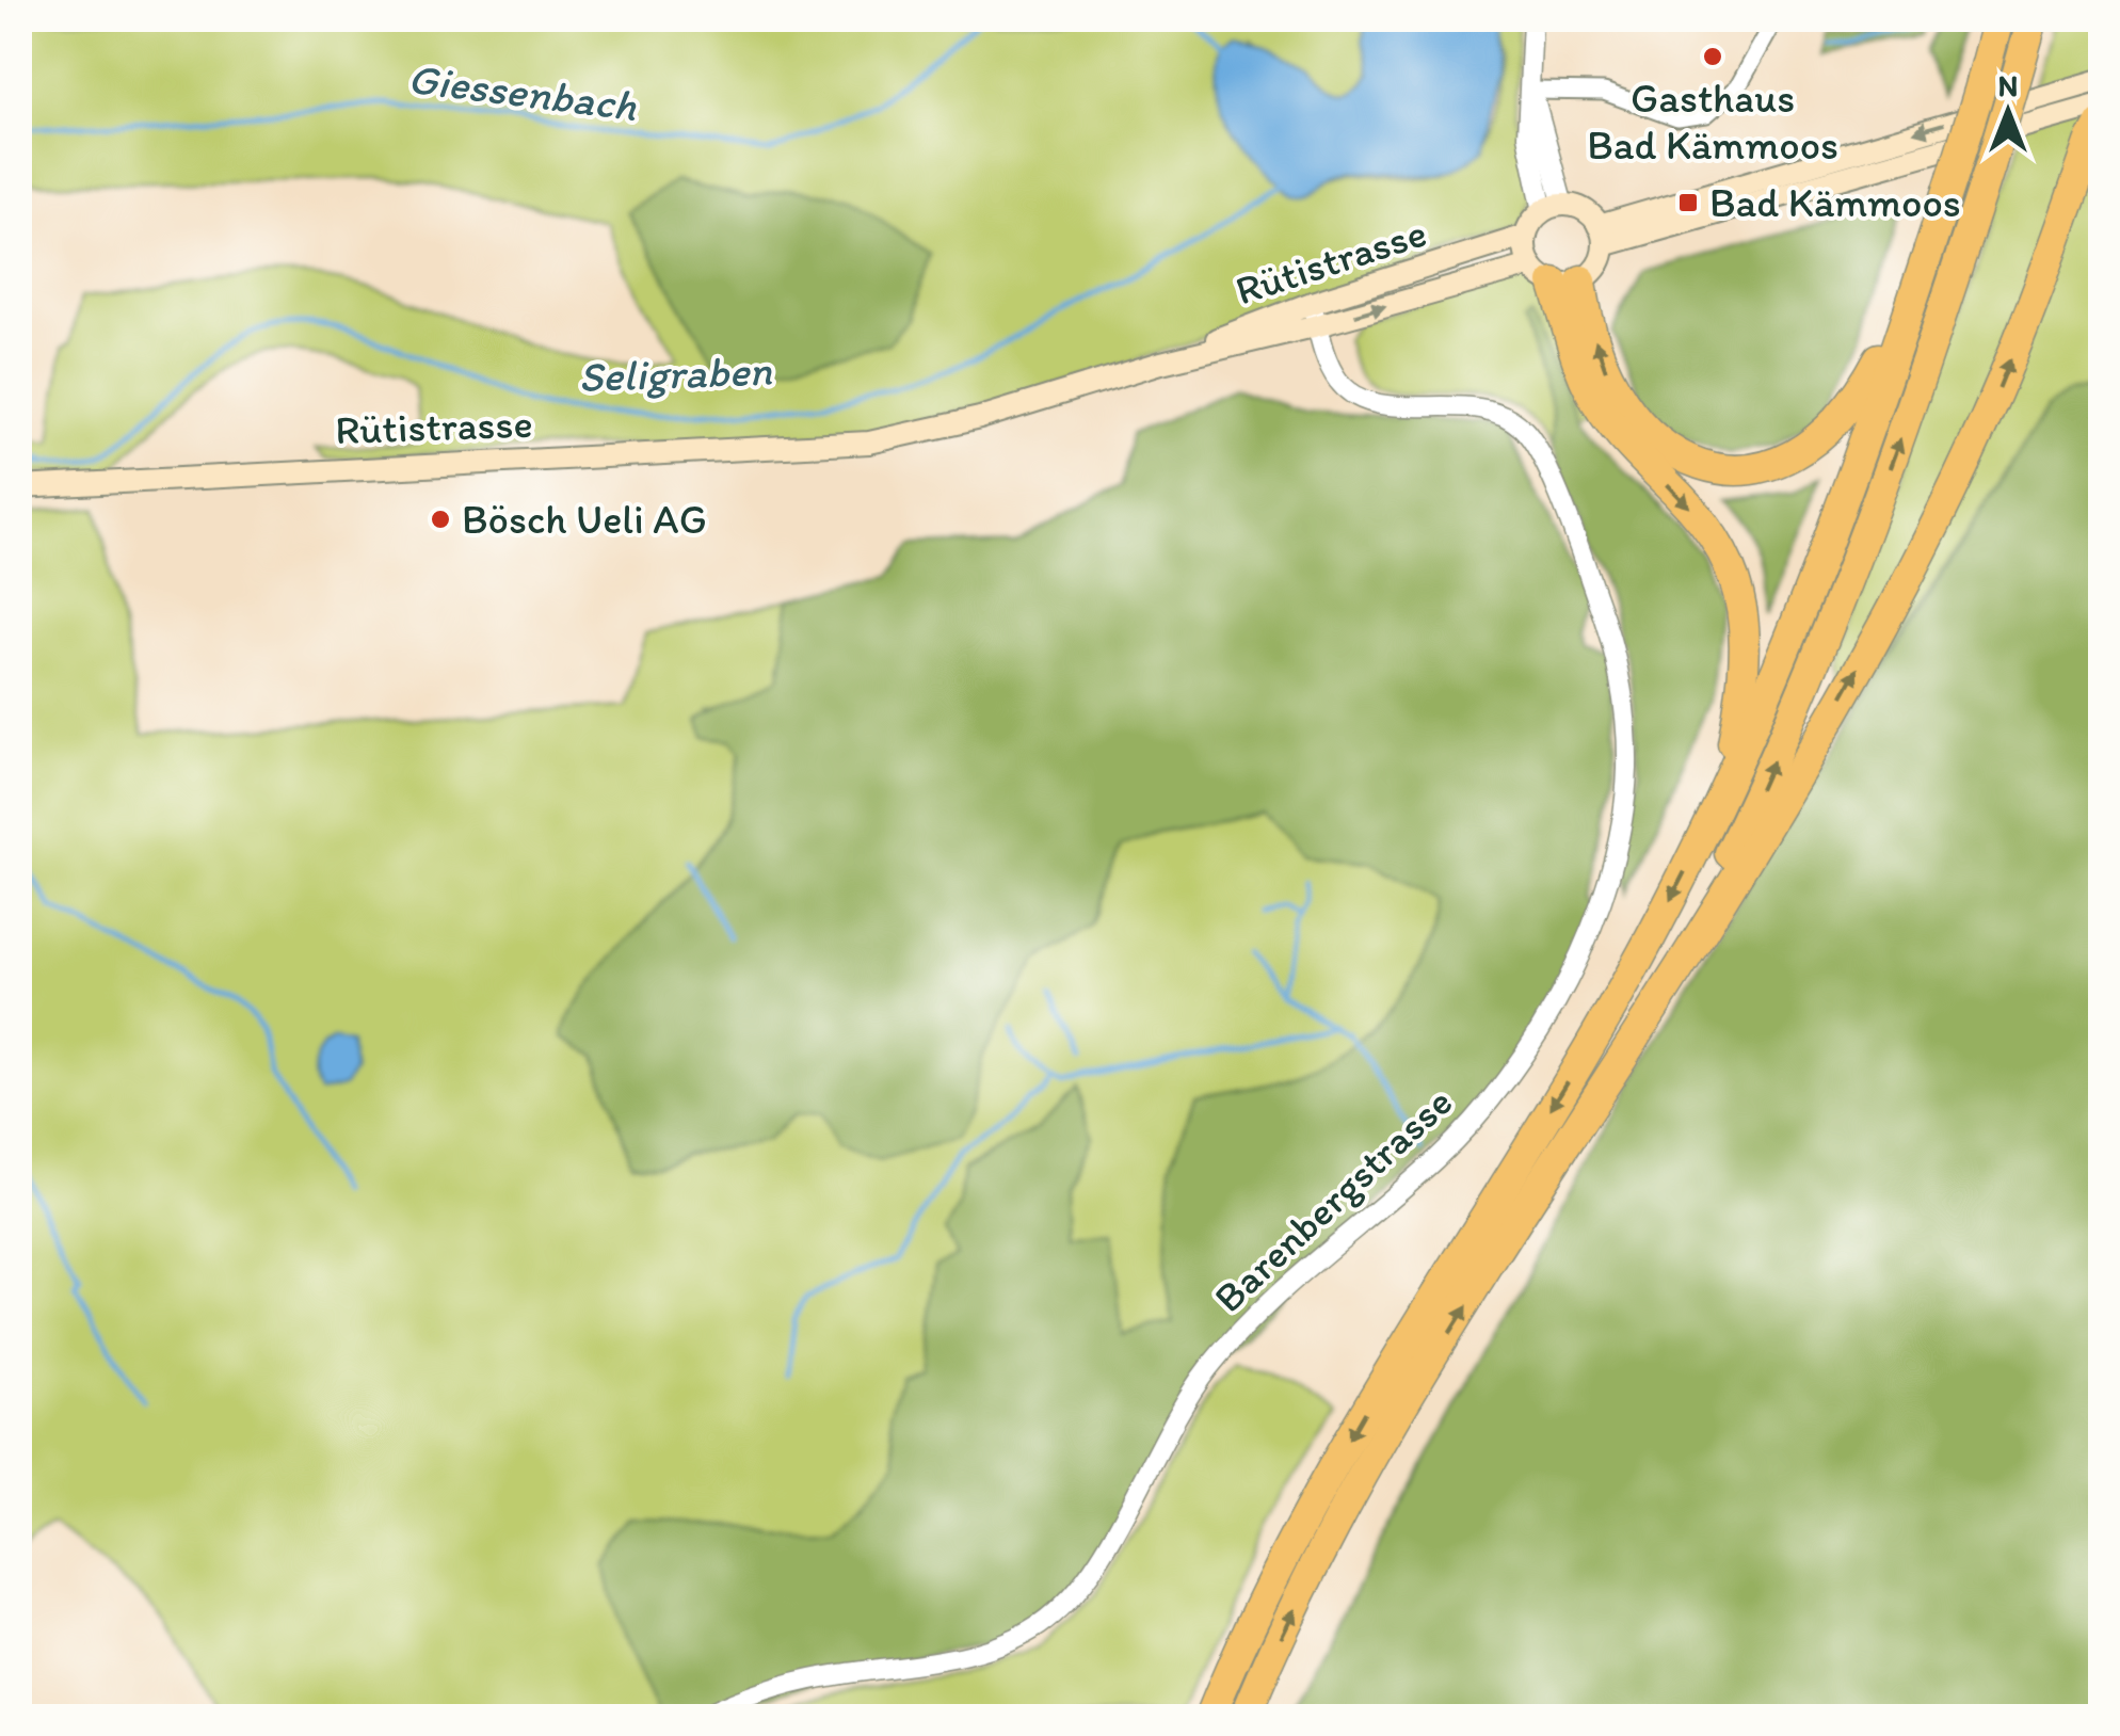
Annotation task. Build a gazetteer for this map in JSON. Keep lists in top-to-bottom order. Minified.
{"streets":{"main road":["Rütistrasse"],"street":["Barenbergstrasse"]},"crossings":[["Rütistrasse","Barenbergstrasse"]],"water":["Giessenbach","Seligraben"],"places":{"other":["Gasthaus Bad Kämmoos","Bösch Ueli AG"],"transit":["Bad Kämmoos"]},"north":"top"}
